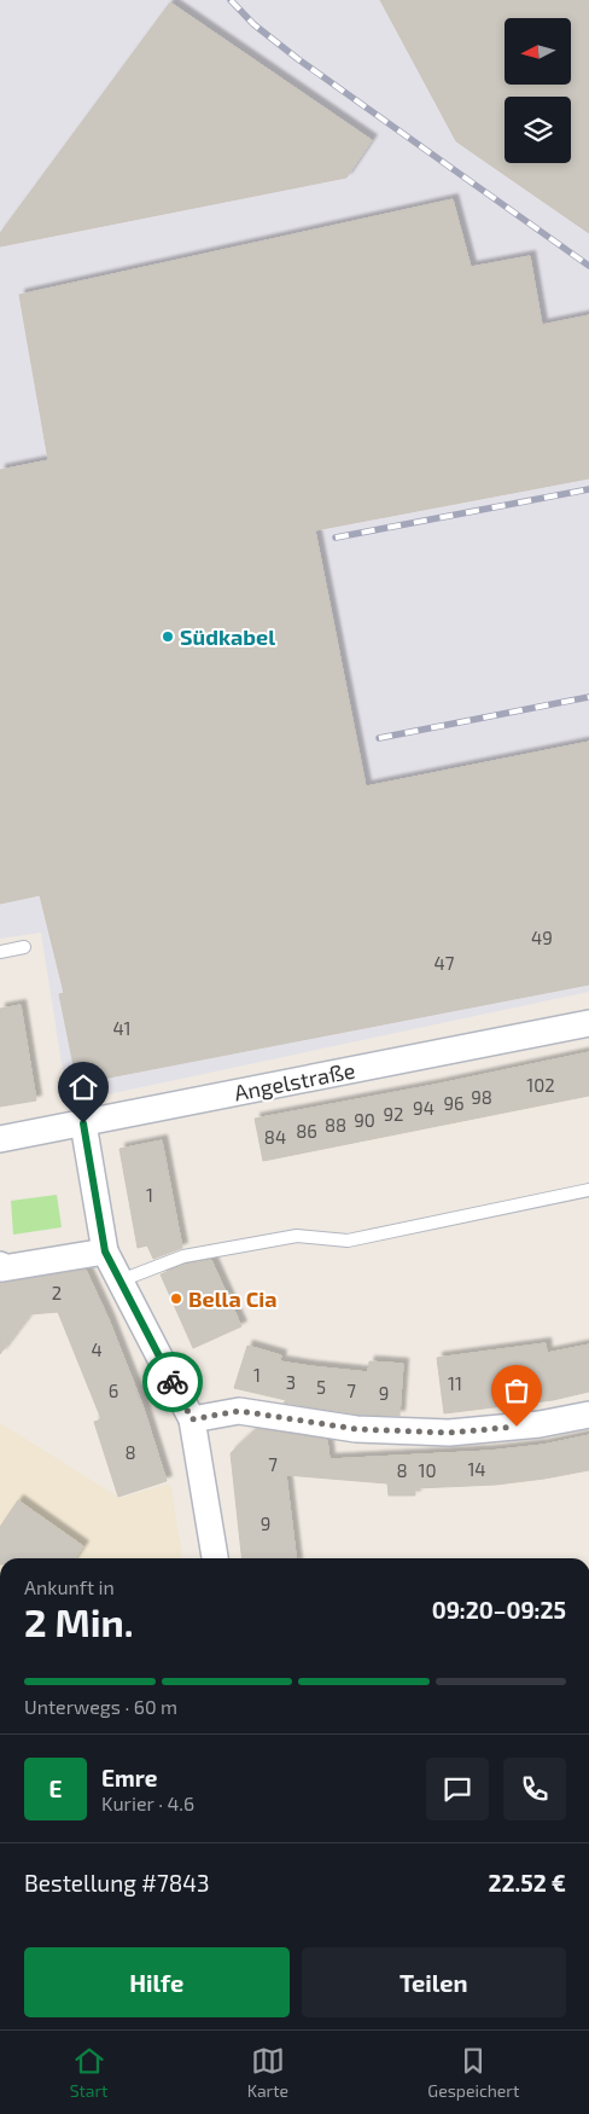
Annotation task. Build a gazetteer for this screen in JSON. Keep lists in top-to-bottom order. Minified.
{"streets":{"street":["Angelstraße"]},"places":["Südkabel","Bella Cia"],"house_numbers":["49","47","41","102","98","96","94","92","90","88","86","84","1","2","4","1","3","11","5","6","7","9","8","7","14","8","10","9"],"north":"left","page":{"heading":["2 Min.","Ankunft in","09:20–09:25"],"panel":["Emre","Kurier · 4.6","Bestellung #7843","22.52 €"],"bar":"Unterwegs · 60 m","round":"E","buttons":["Hilfe","Teilen"],"tabs":["Start","Karte","Gespeichert"]}}
